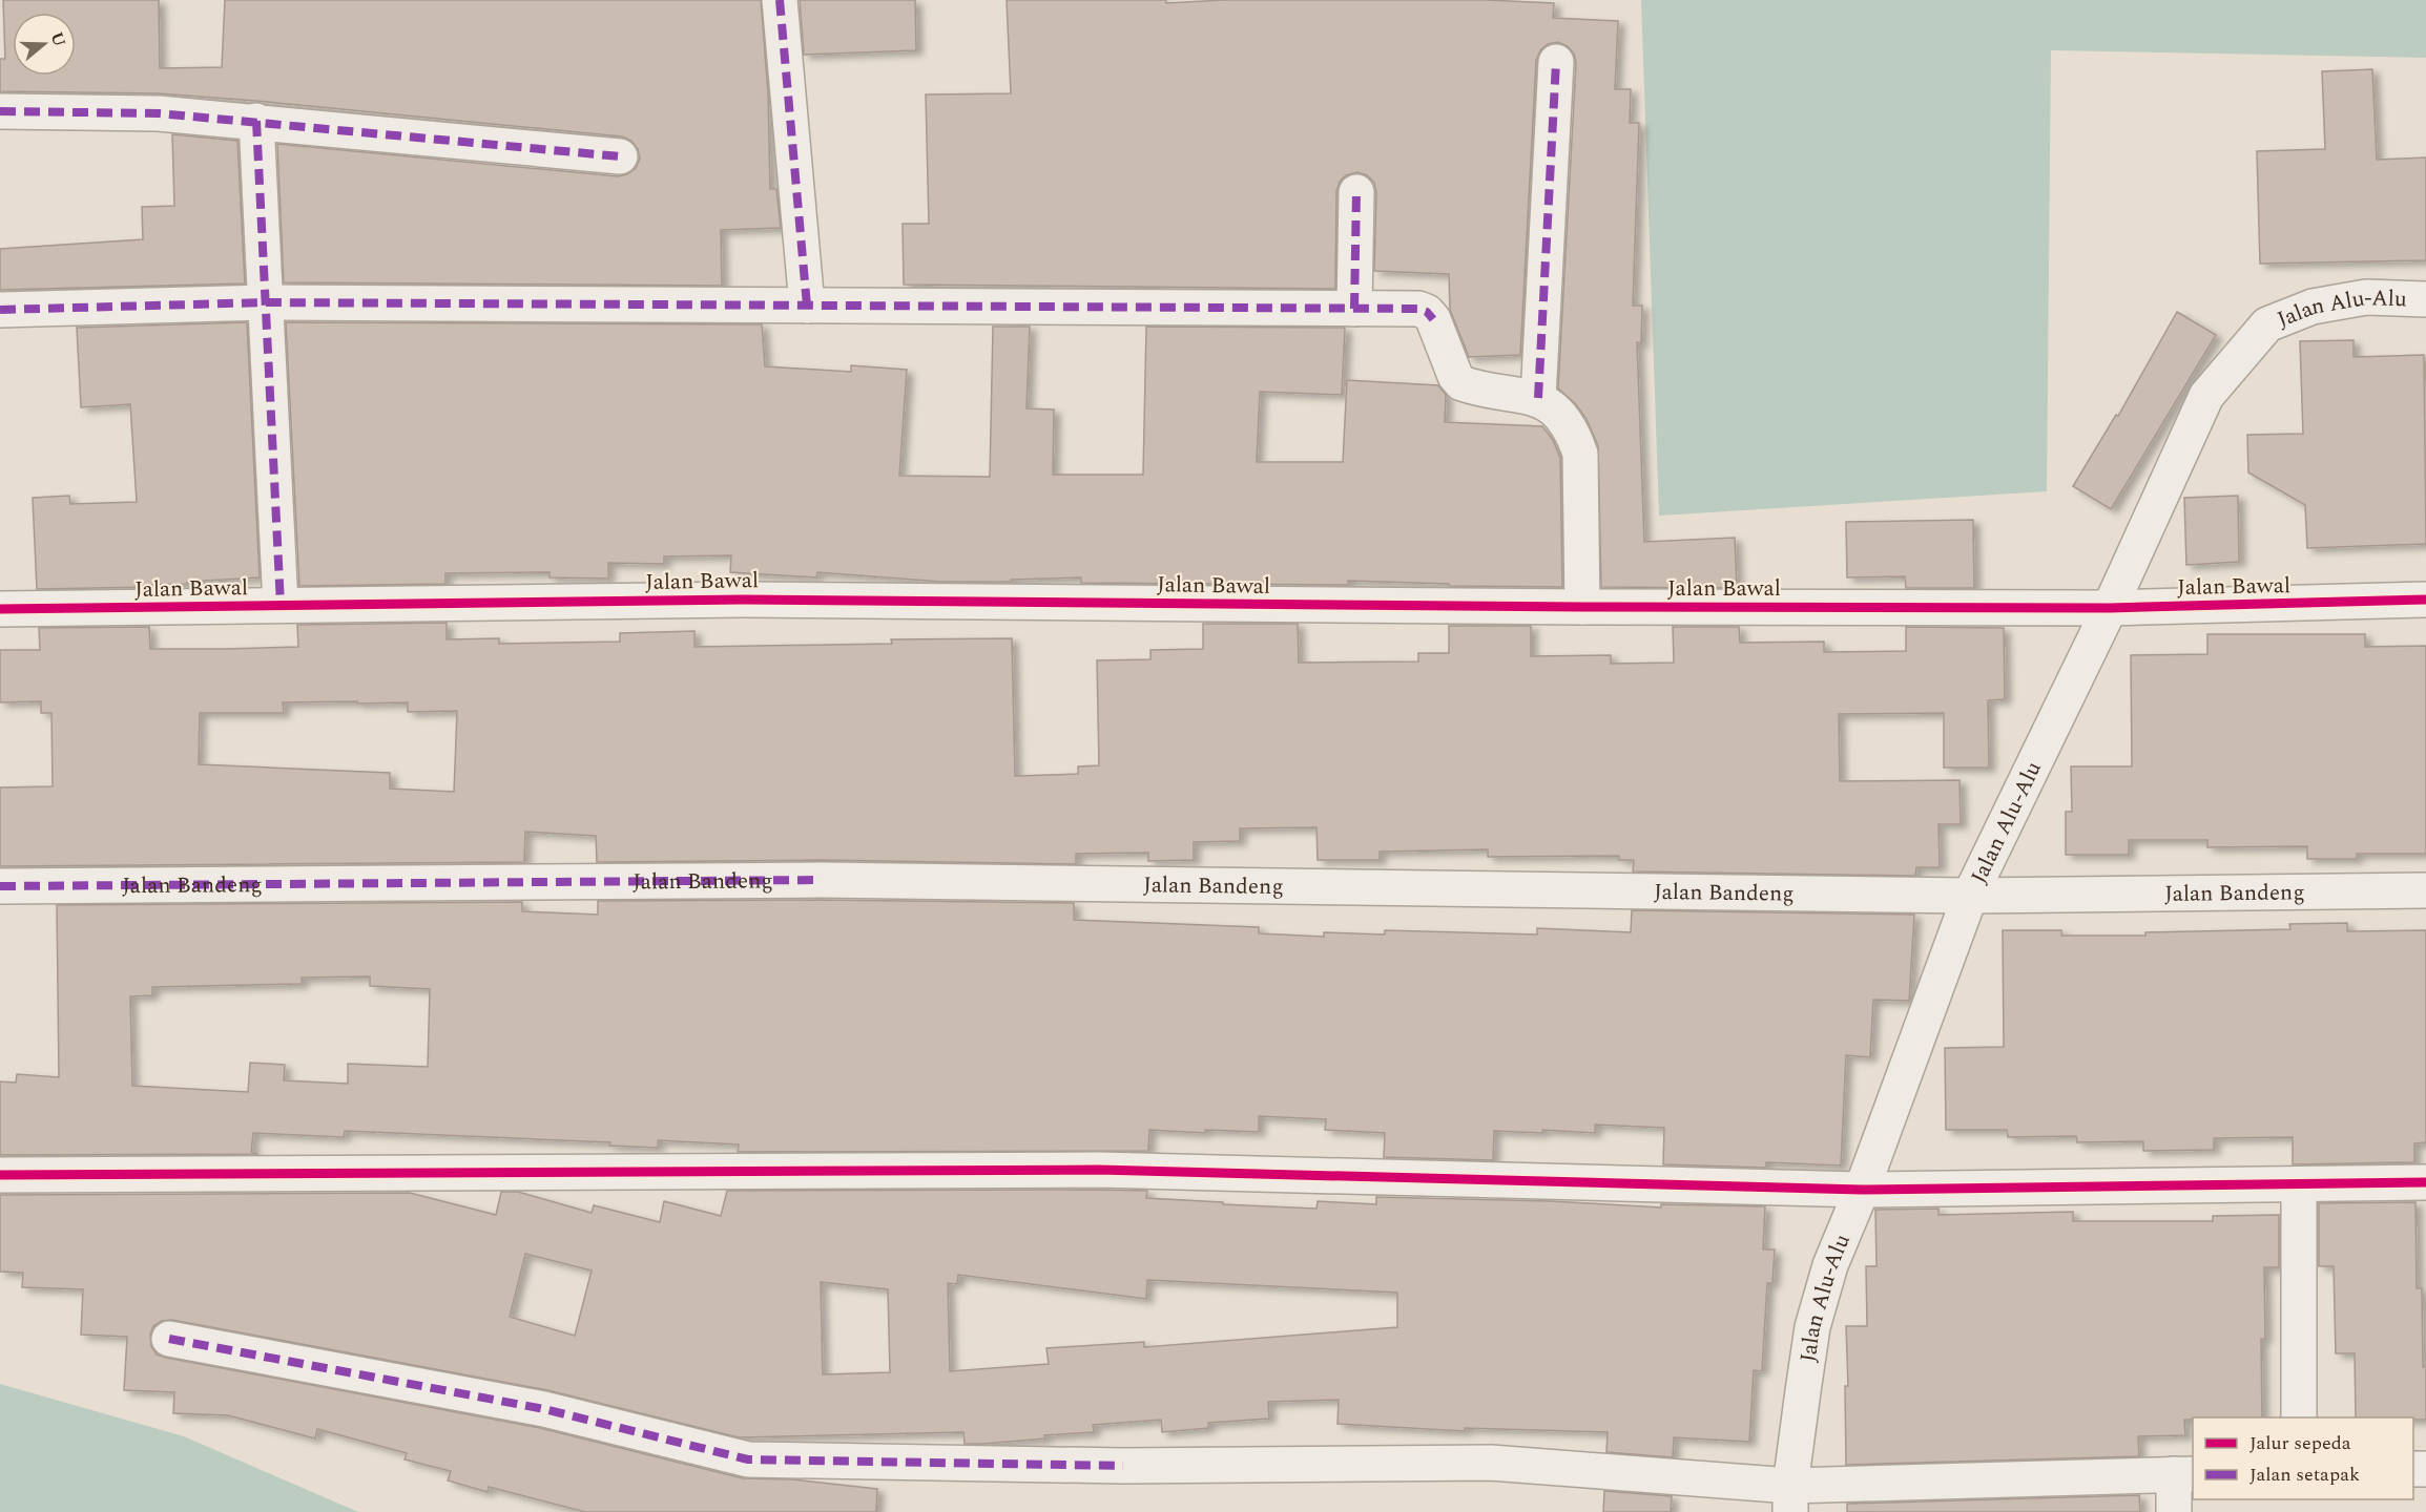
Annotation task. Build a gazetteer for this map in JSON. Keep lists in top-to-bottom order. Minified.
{"streets":{"street":["Jalan Alu-Alu","Jalan Bawal","Jalan Bandeng"]},"crossings":[["Jalan Alu-Alu","Jalan Bawal"],["Jalan Alu-Alu","Jalan Bandeng"]],"legend":["Jalur sepeda","Jalan setapak"],"north":"right"}
